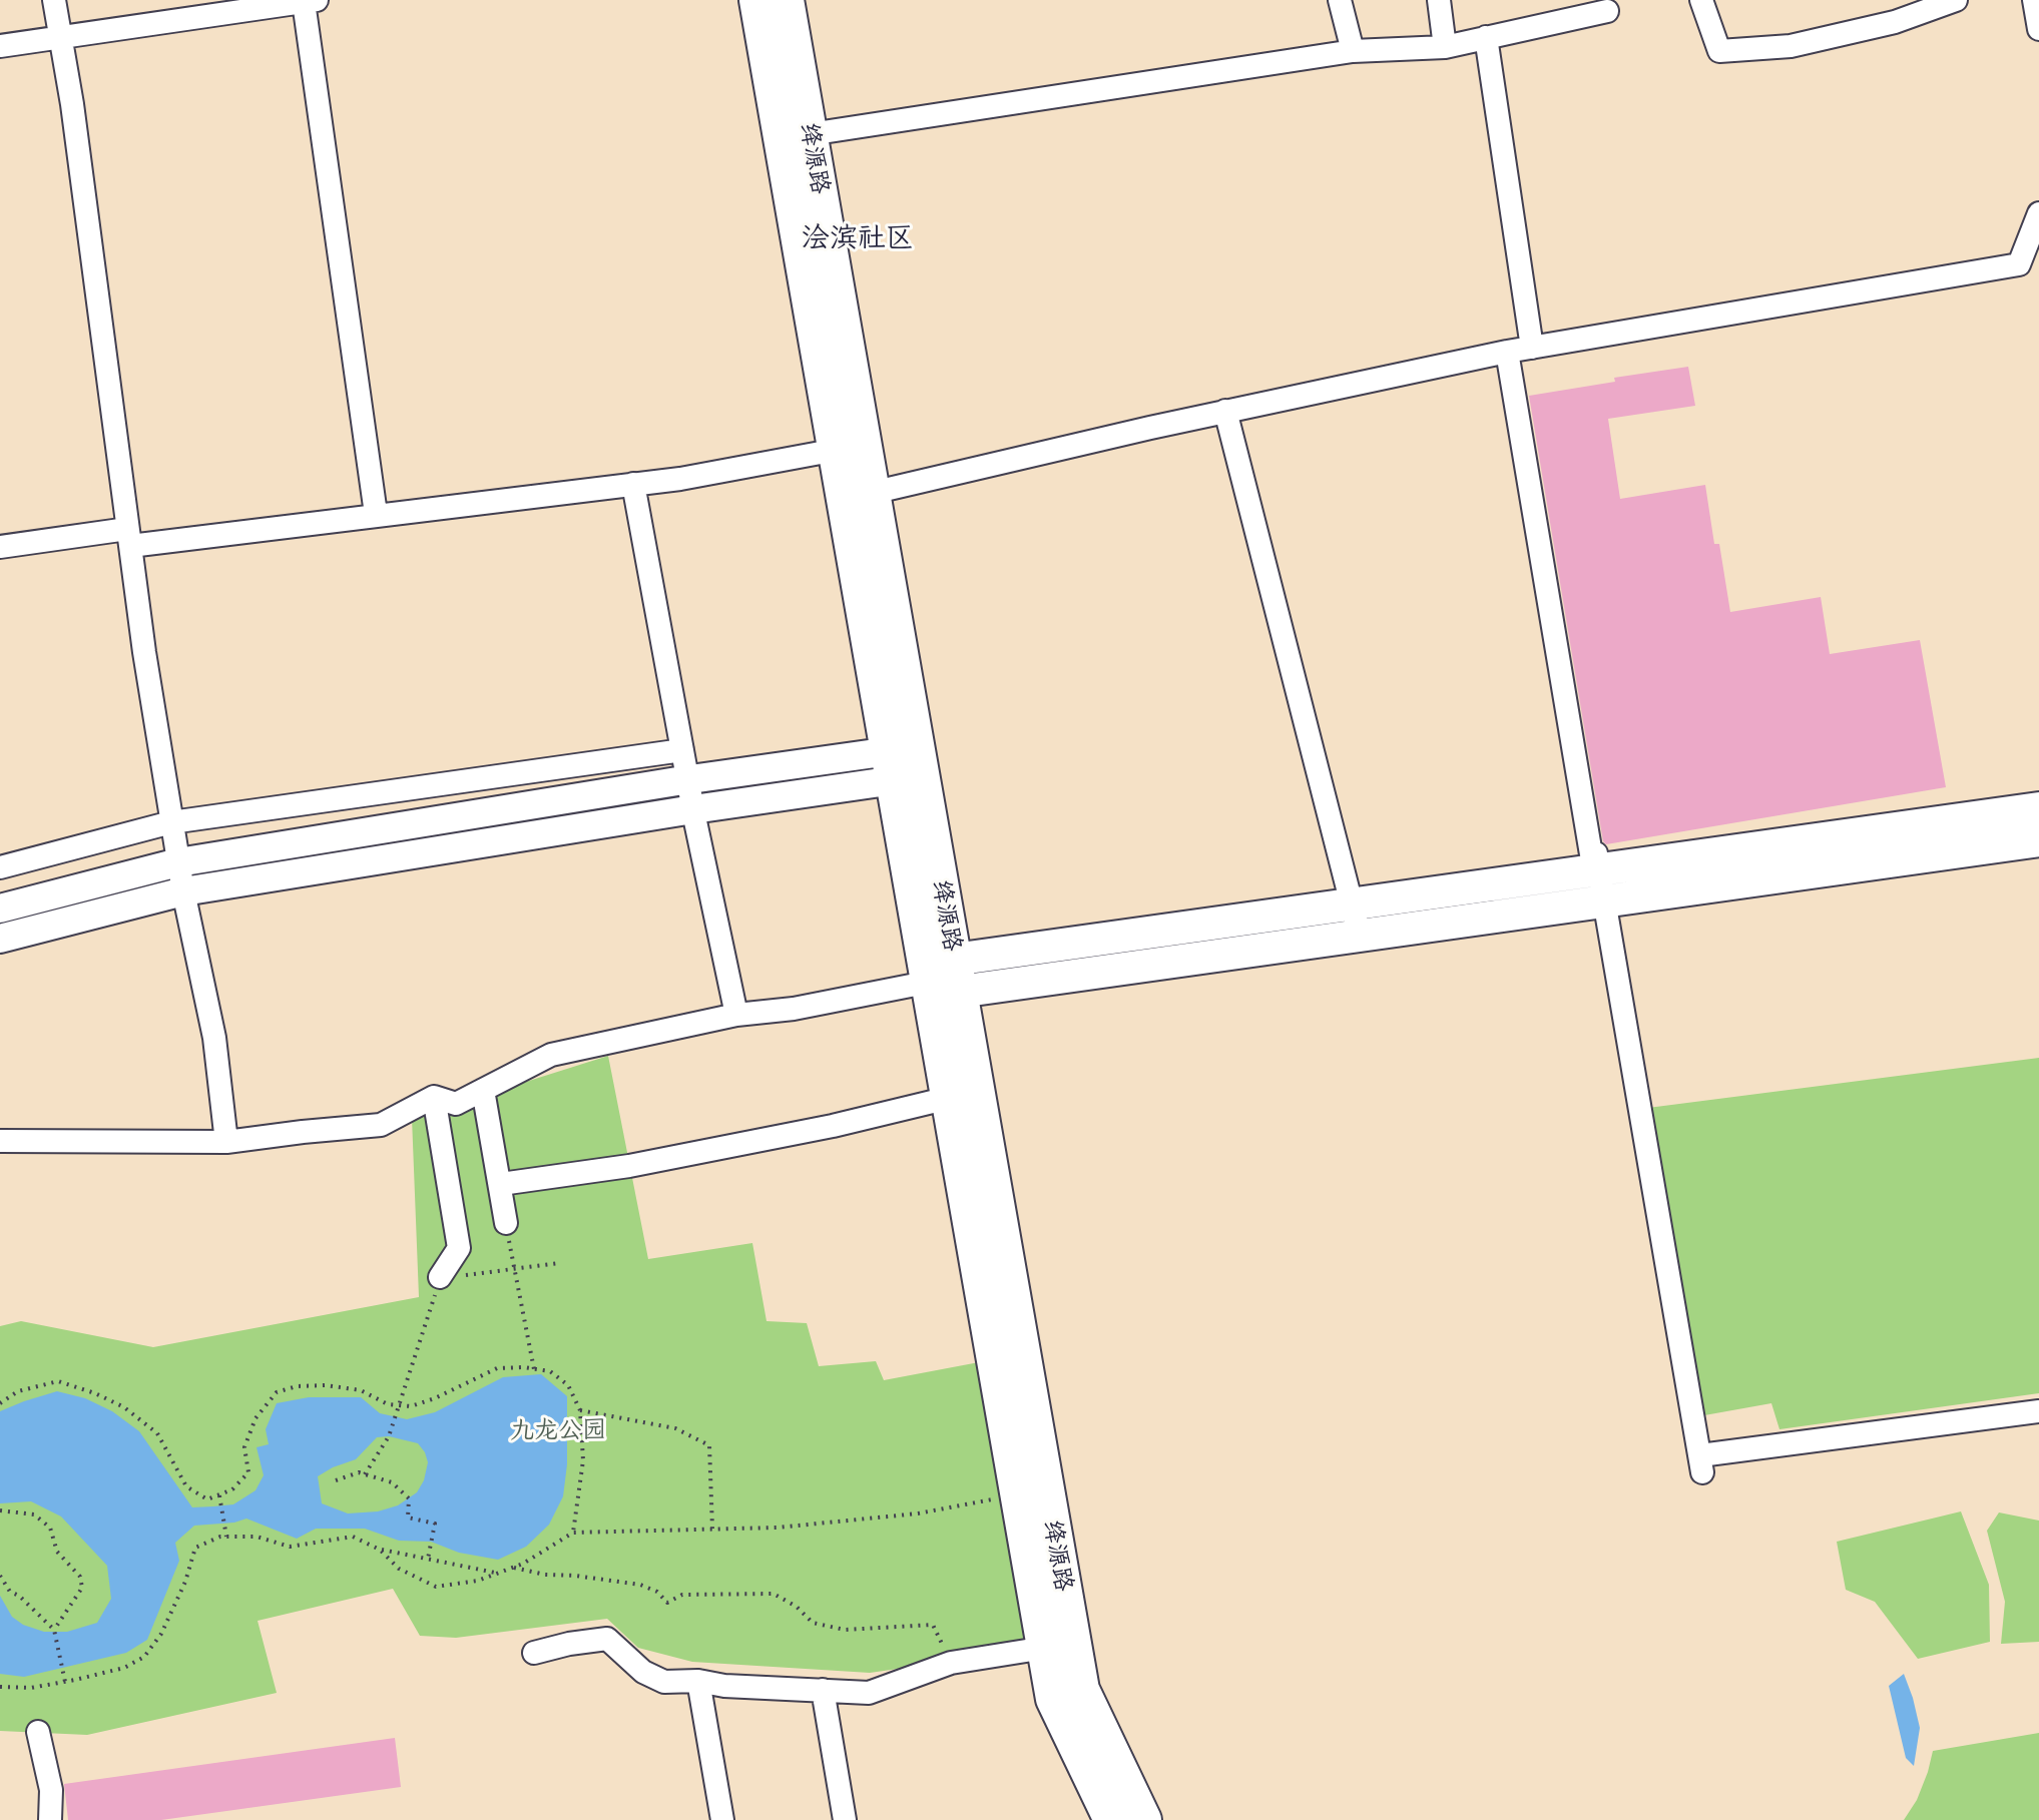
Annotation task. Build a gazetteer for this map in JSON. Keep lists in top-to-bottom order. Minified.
{"streets":{"highway":["绛源路"]},"districts":["浍滨社区"],"parks":["九龙公园"]}
